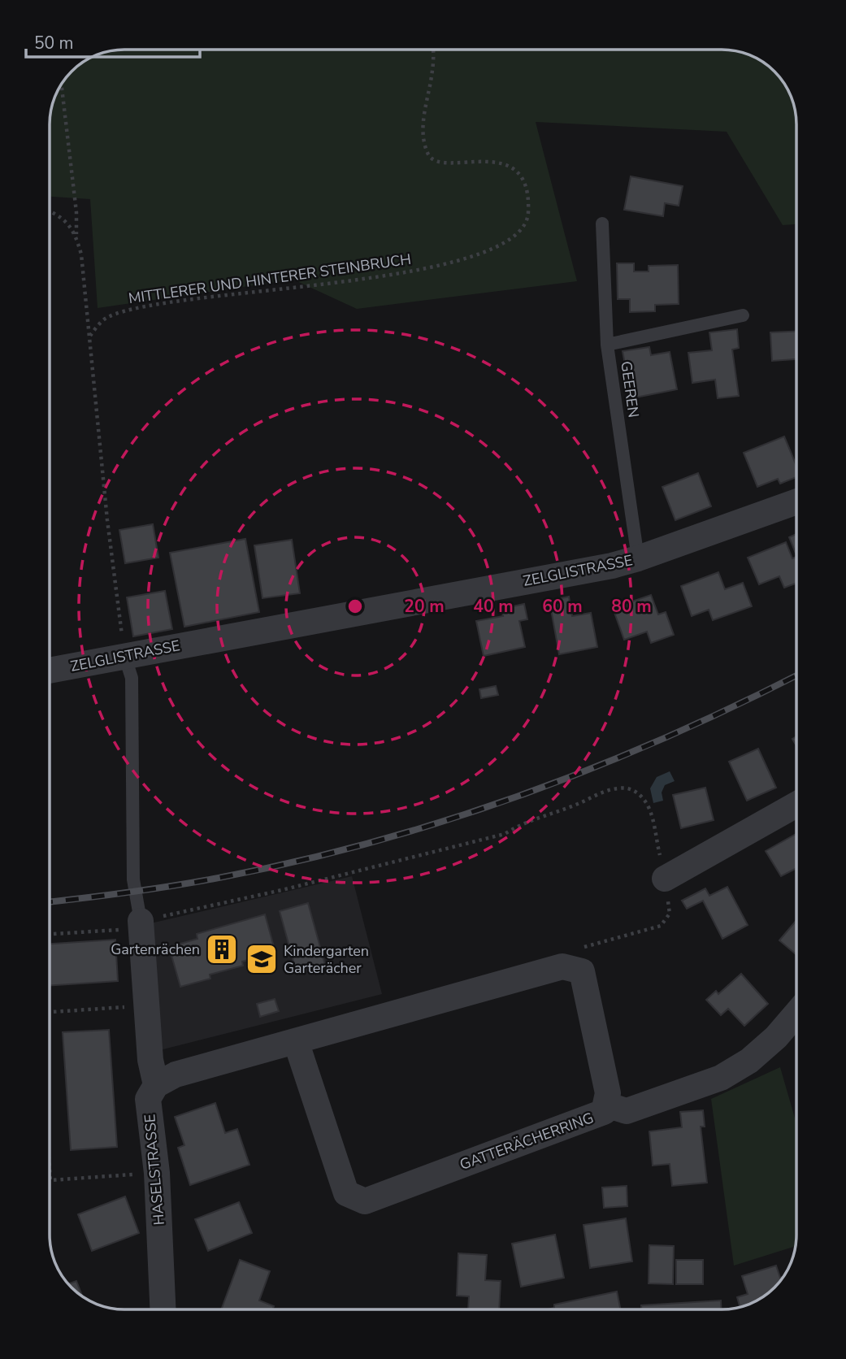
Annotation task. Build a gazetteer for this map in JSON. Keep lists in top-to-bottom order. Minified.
{"streets":{"street":["ZELGLISTRASSE","GATTERÄCHERRING","HASELSTRASSE"],"lane":["GEEREN"],"path":["MITTLERER UND HINTERER STEINBRUCH"]},"crossings":[["GEEREN","ZELGLISTRASSE"]],"places":{"building":["Gartenrächen"],"school or university":["Kindergarten Garterächer"]},"scale_bar":"50 m","rings":["20 m","40 m","60 m","80 m"]}
